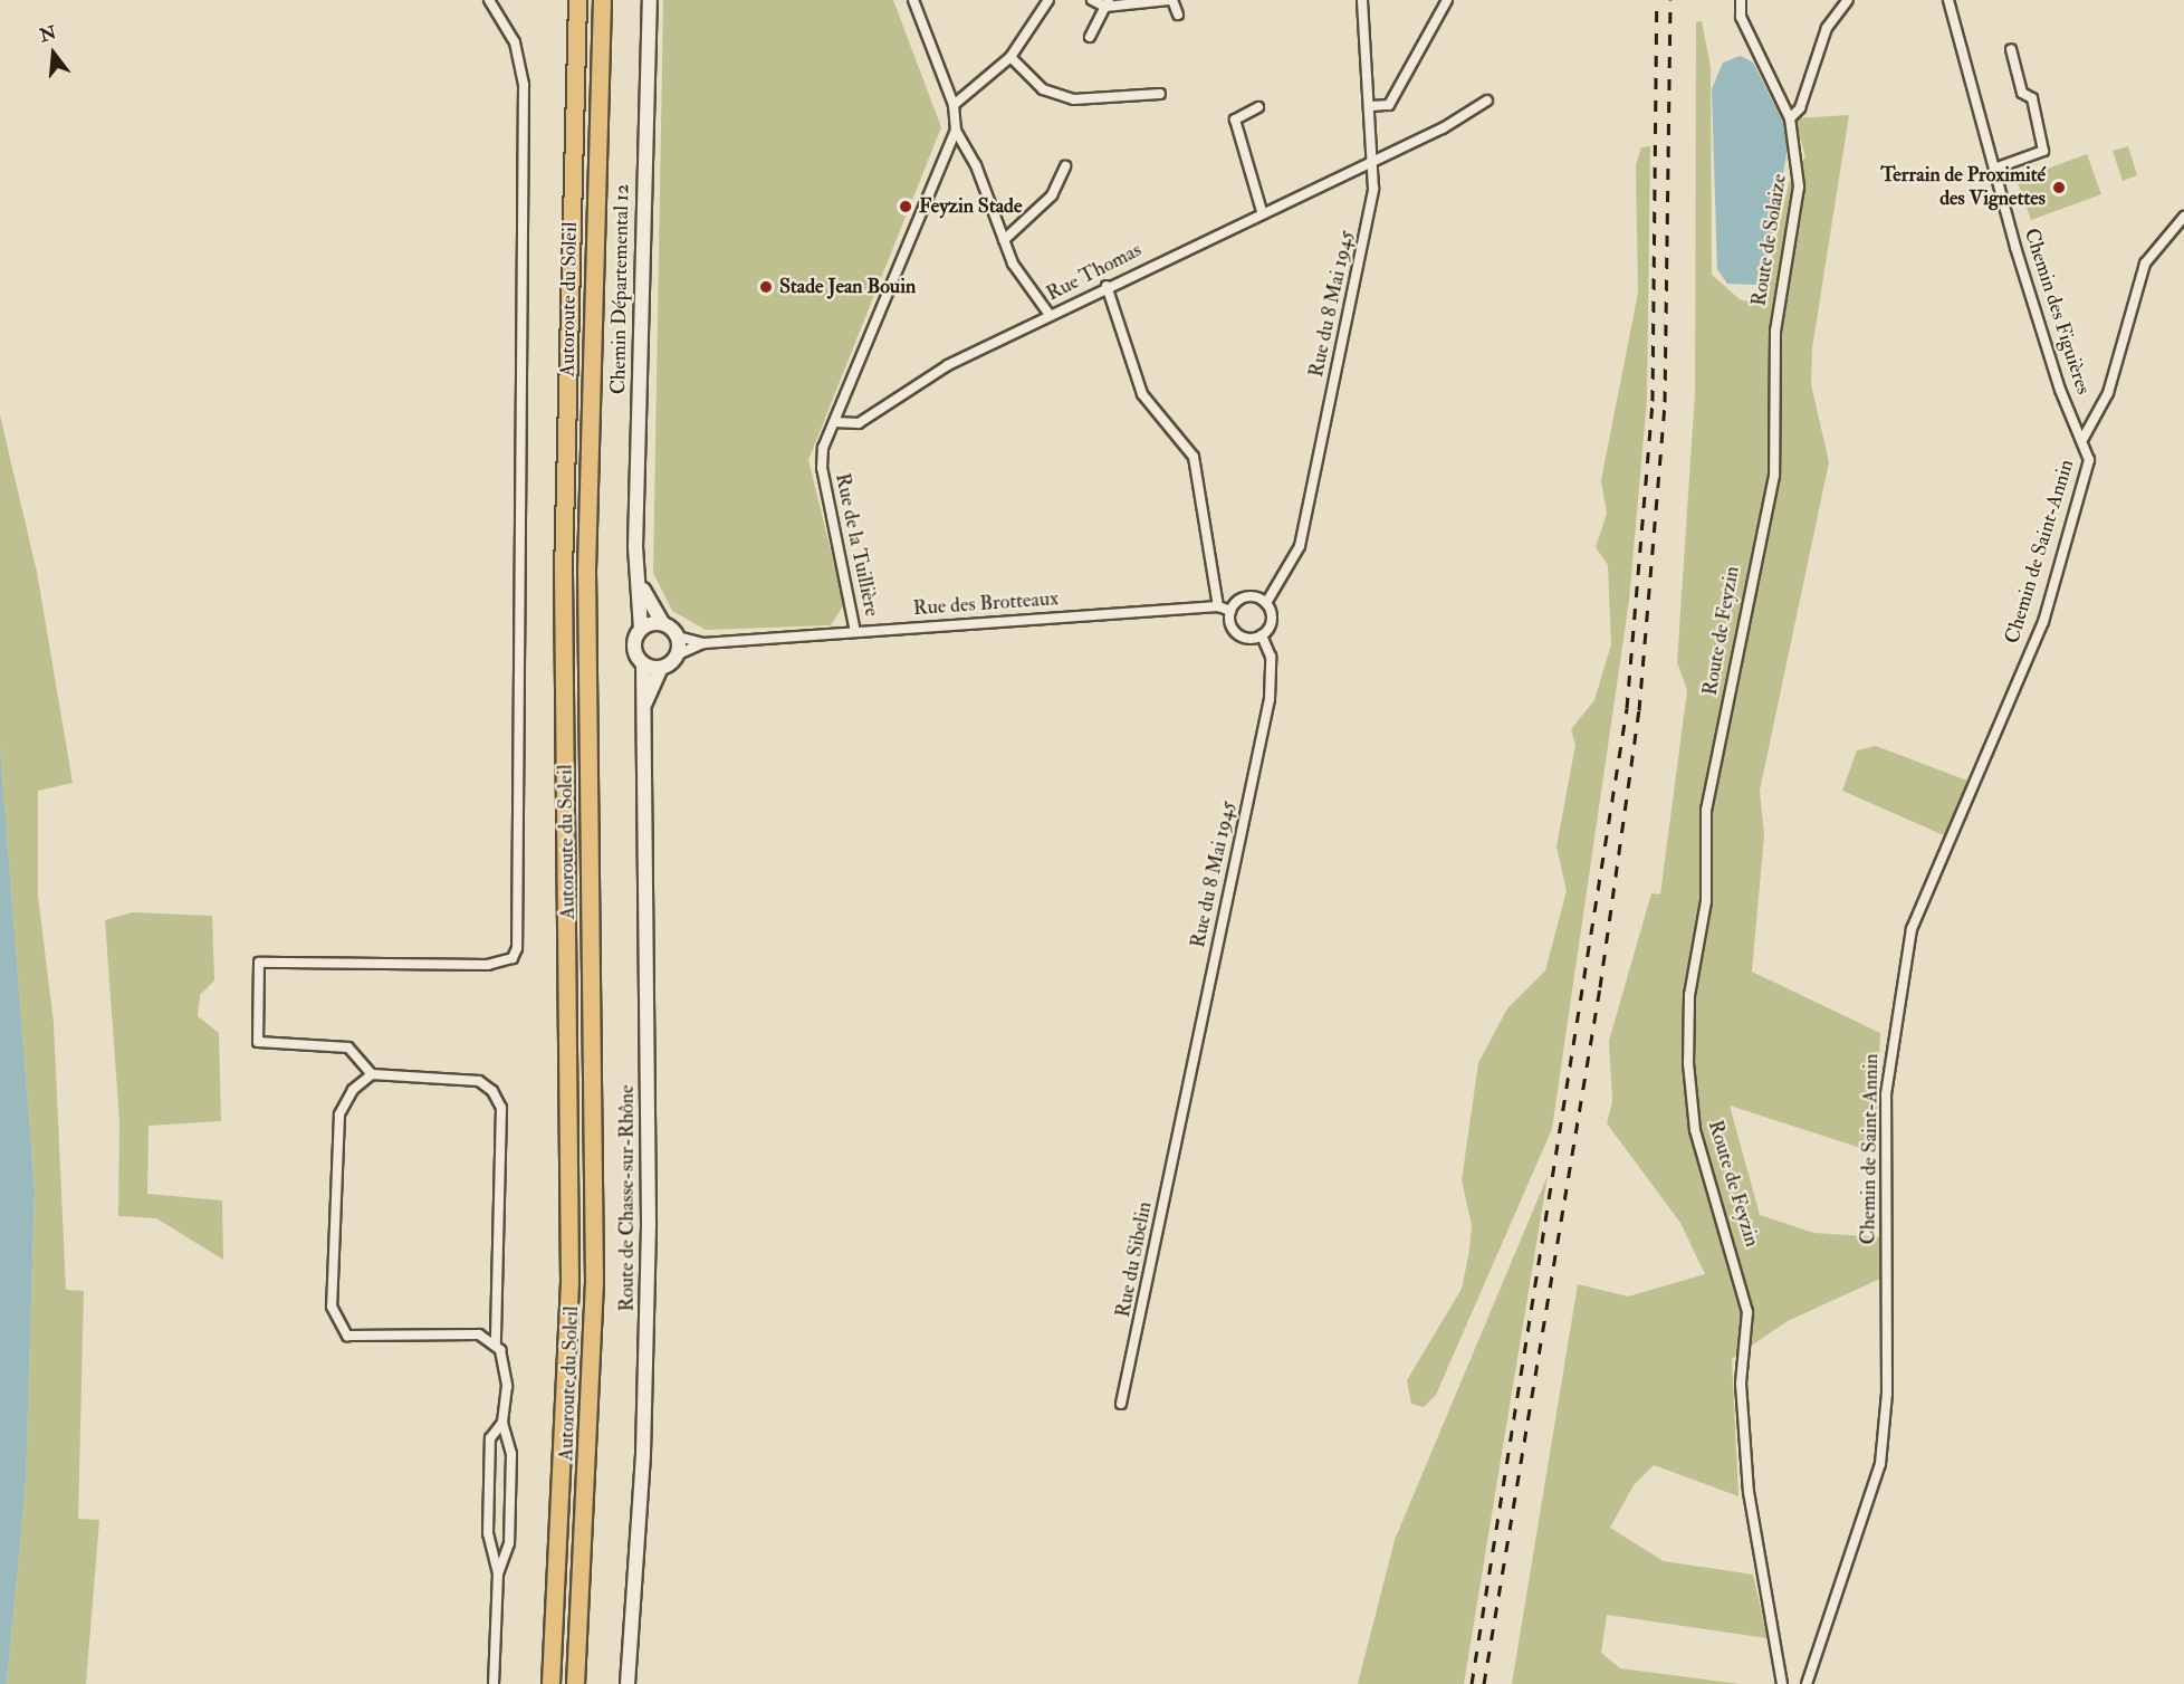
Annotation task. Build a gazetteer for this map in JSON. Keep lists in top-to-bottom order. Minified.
{"streets":{"highway":["Autoroute du Soleil"],"main road":["Chemin Départemental 12","Route de Chasse-sur-Rhône"],"street":["Route de Solaize","Rue Thomas","Rue du 8 Mai 1945","Chemin des Figuières","Rue de la Tuillière","Chemin de Saint-Annin","Rue des Brotteaux","Route de Feyzin","Rue du Sibelin"]},"crossings":[["Route de Solaize","Route de Feyzin"],["Rue Thomas","Rue du 8 Mai 1945"],["Rue Thomas","Rue de la Tuillière"],["Chemin Départemental 12","Rue des Brotteaux"],["Chemin Départemental 12","Route de Chasse-sur-Rhône"],["Rue du 8 Mai 1945","Rue des Brotteaux"],["Rue du 8 Mai 1945","Rue du Sibelin"],["Chemin des Figuières","Chemin de Saint-Annin"],["Rue de la Tuillière","Rue des Brotteaux"],["Rue des Brotteaux","Route de Chasse-sur-Rhône"]],"places":["Terrain de Proximité des Vignettes","Feyzin Stade","Stade Jean Bouin"],"north":"top"}
